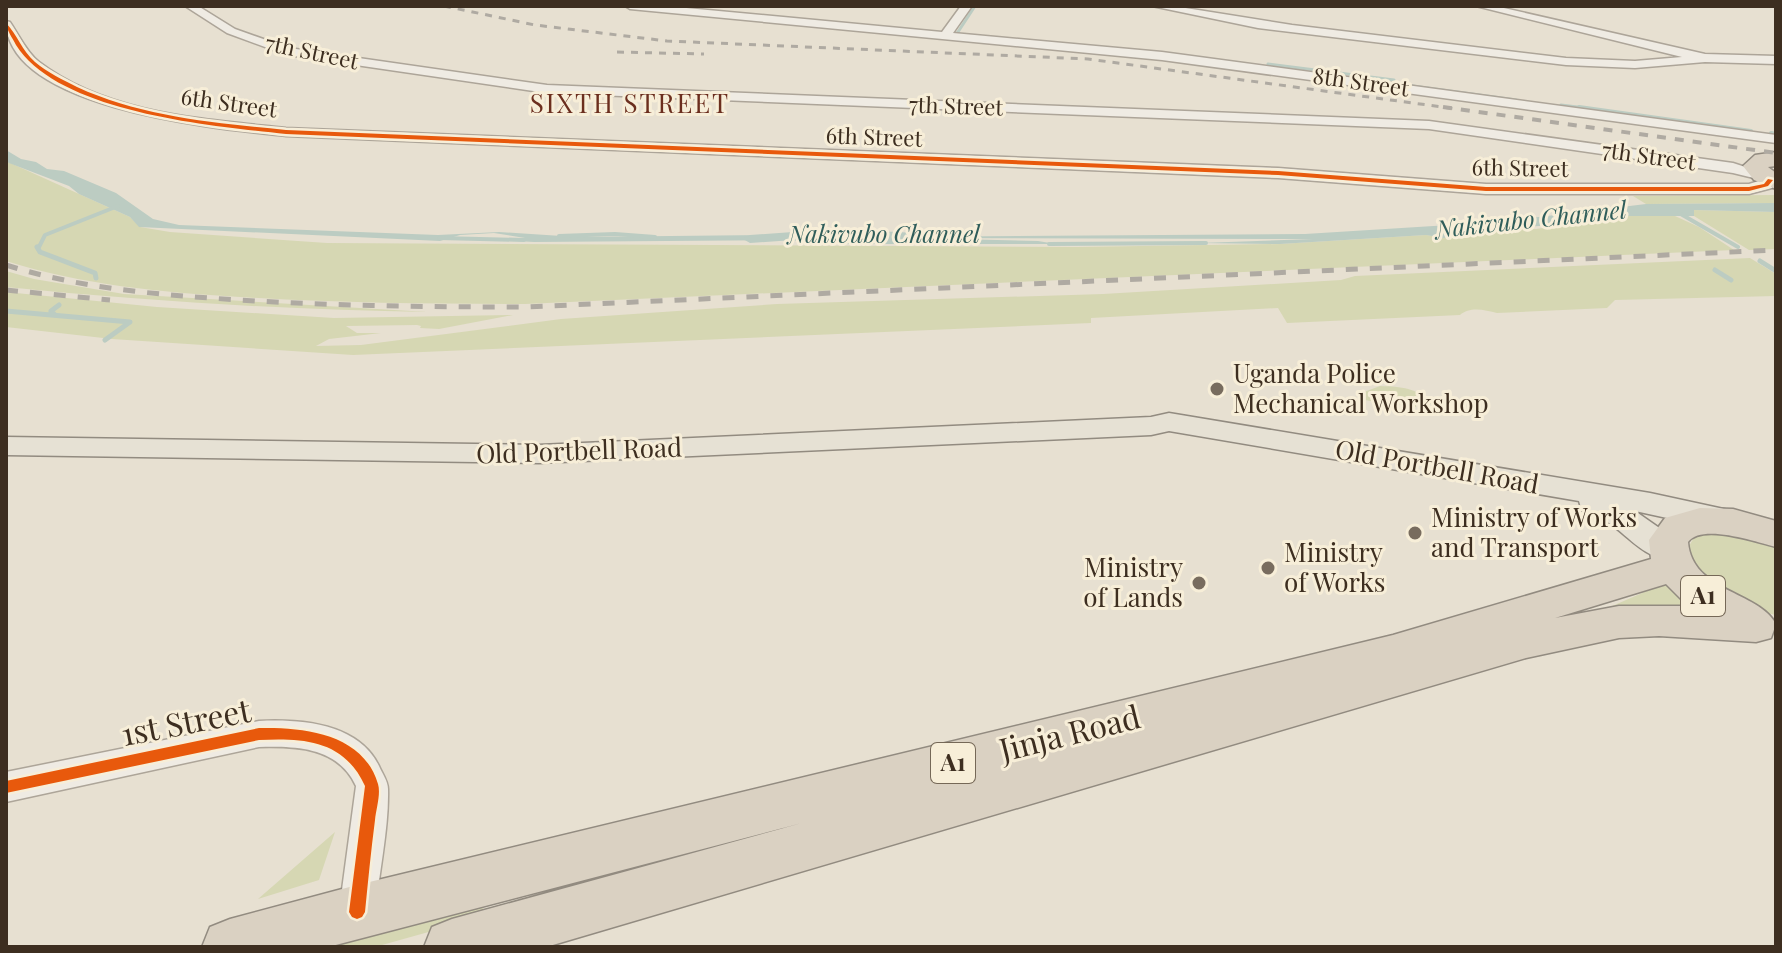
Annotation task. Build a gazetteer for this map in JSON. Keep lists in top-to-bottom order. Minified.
{"streets":{"highway":["A1","Jinja Road"],"main road":["Old Portbell Road"],"street":["7th Street","8th Street","6th Street","1st Street"]},"crossings":[["7th Street","6th Street"],["Old Portbell Road","A1"],["Old Portbell Road","Jinja Road"],["A1","Jinja Road"],["1st Street","Jinja Road"]],"districts":["SIXTH STREET"],"water":["Nakivubo Channel"],"places":["Uganda Police Mechanical Workshop","Ministry of Works and Transport","Ministry of Works","Ministry of Lands"]}
